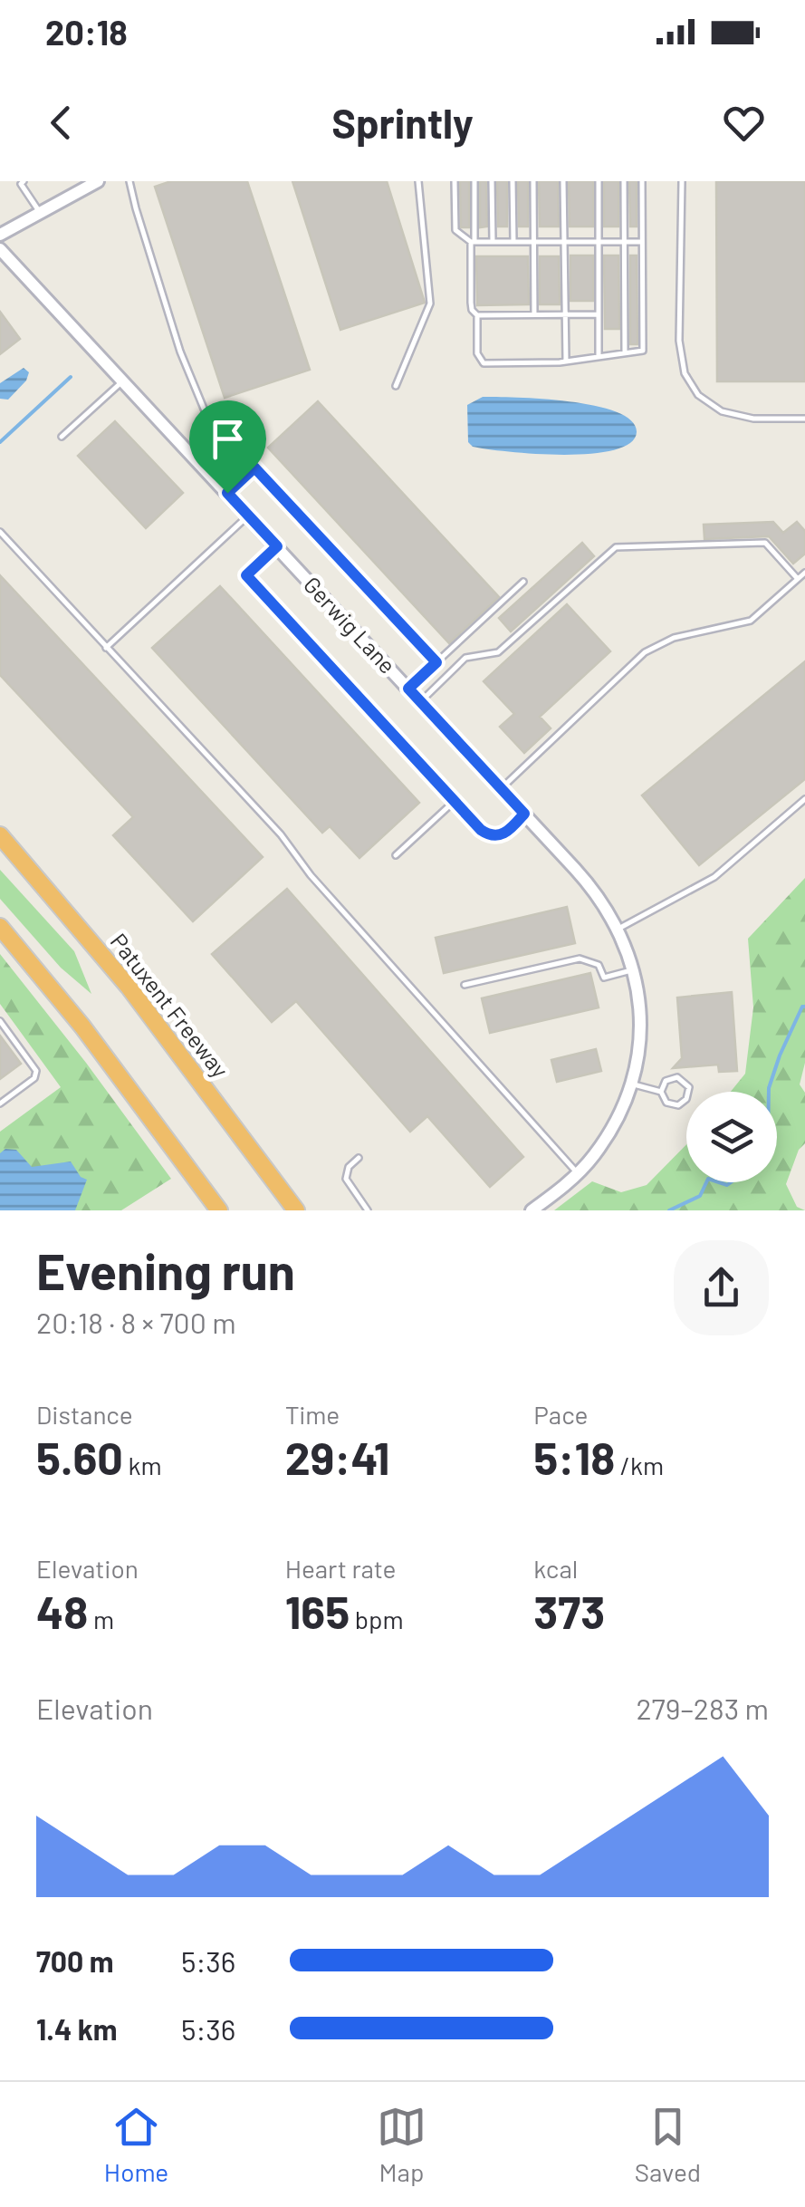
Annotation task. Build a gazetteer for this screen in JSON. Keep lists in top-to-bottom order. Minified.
{"streets":{"highway":["Patuxent Freeway"],"street":["Gerwig Lane"]},"page":{"status":"20:18","header":"Sprintly","heading":["Evening run","20:18 · 8 × 700 m"],"stats":[["Distance","5.60 km"],["Time","29:41"],["Pace","5:18 /km"],["Elevation","48 m"],["Heart rate","165 bpm"],["kcal","373"]],"chart":["Elevation","279–283 m"],"list":[{"name":"700 m","note":"5:36"},{"name":"1.4 km","note":"5:36"}],"tabs":["Home","Map","Saved"]}}
